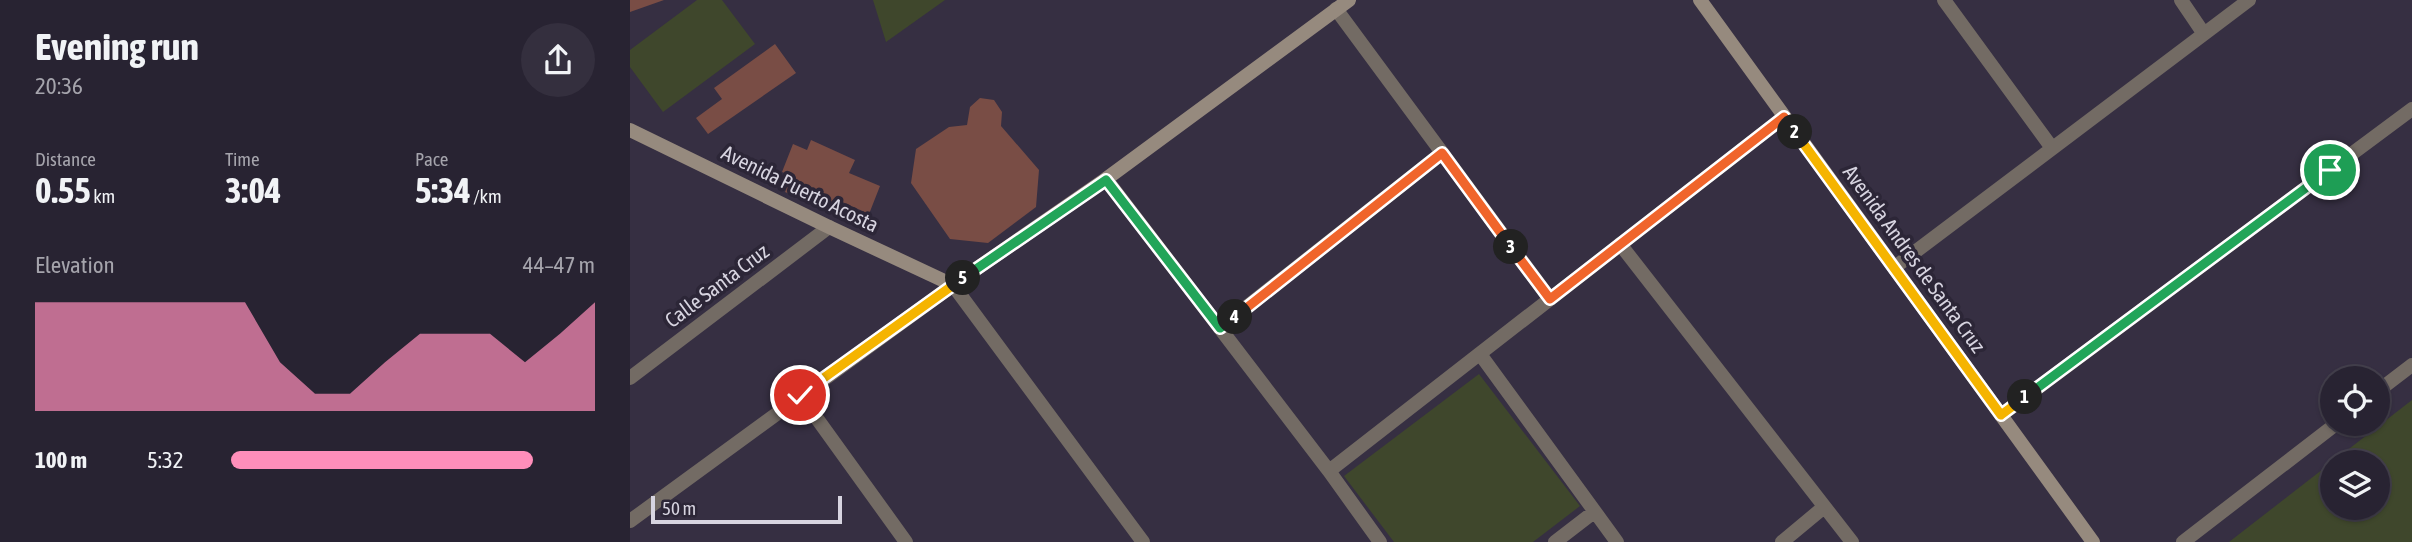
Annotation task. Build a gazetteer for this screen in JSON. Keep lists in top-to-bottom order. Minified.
{"streets":{"street":["Avenida Puerto Acosta","Avenida Andres de Santa Cruz","Calle Santa Cruz"]},"crossings":[["Avenida Puerto Acosta","Calle Santa Cruz"]],"scale_bar":"50 m","page":{"heading":["Evening run","20:36"],"pins":["2","3","5","4","1"],"stats":[["Distance","0.55 km"],["Time","3:04"],["Pace","5:34 /km"]],"chart":["Elevation","44–47 m"],"list":[{"name":"100 m","note":"5:32"}],"scale":"50 m"}}
